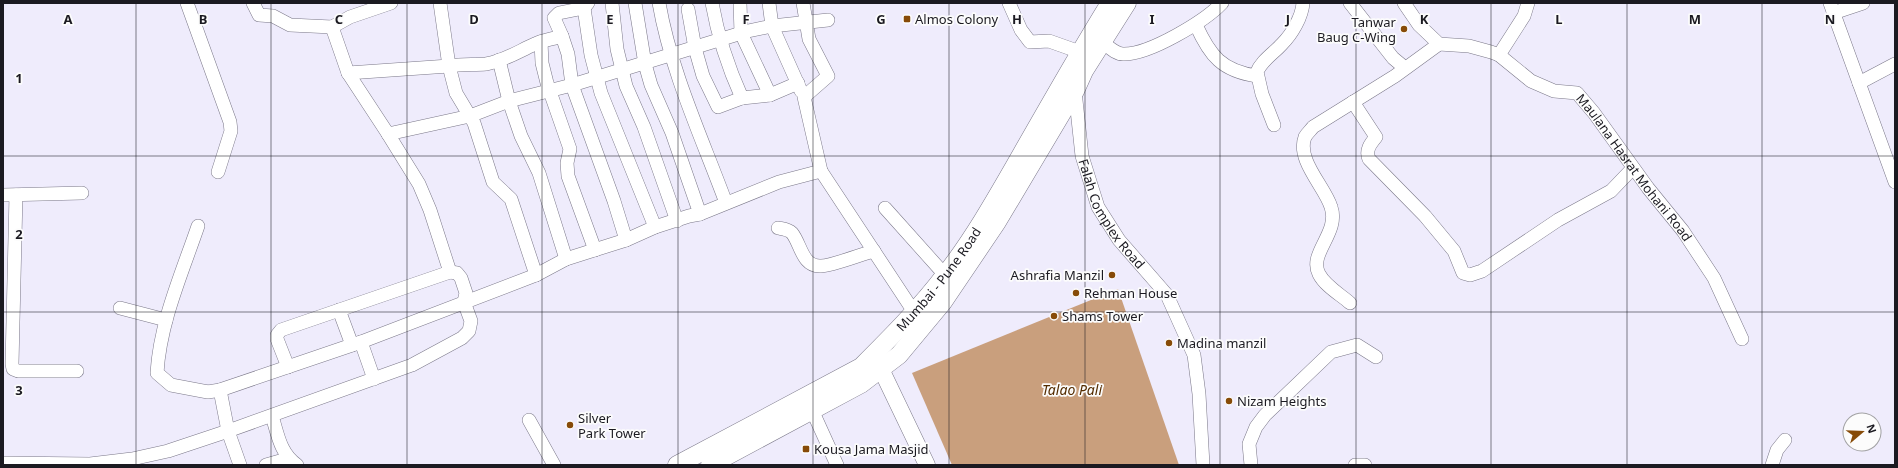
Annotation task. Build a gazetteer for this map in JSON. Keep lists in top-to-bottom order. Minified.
{"streets":{"main road":["Mumbai - Pune Road"],"street":["Maulana Hasrat Mohani Road","Falah Complex Road"]},"crossings":[["Falah Complex Road","Mumbai - Pune Road"]],"water":["Talao Pali"],"places":{"transit":["Almos Colony","Kousa Jama Masjid"],"other":["Tanwar Baug C-Wing","Ashrafia Manzil","Rehman House","Shams Tower","Madina manzil","Nizam Heights","Silver Park Tower"]},"north":"right","grid":{"columns":["A","B","C","D","E","F","G","H","I","J","K","L","M","N"],"rows":["1","2","3"]}}
